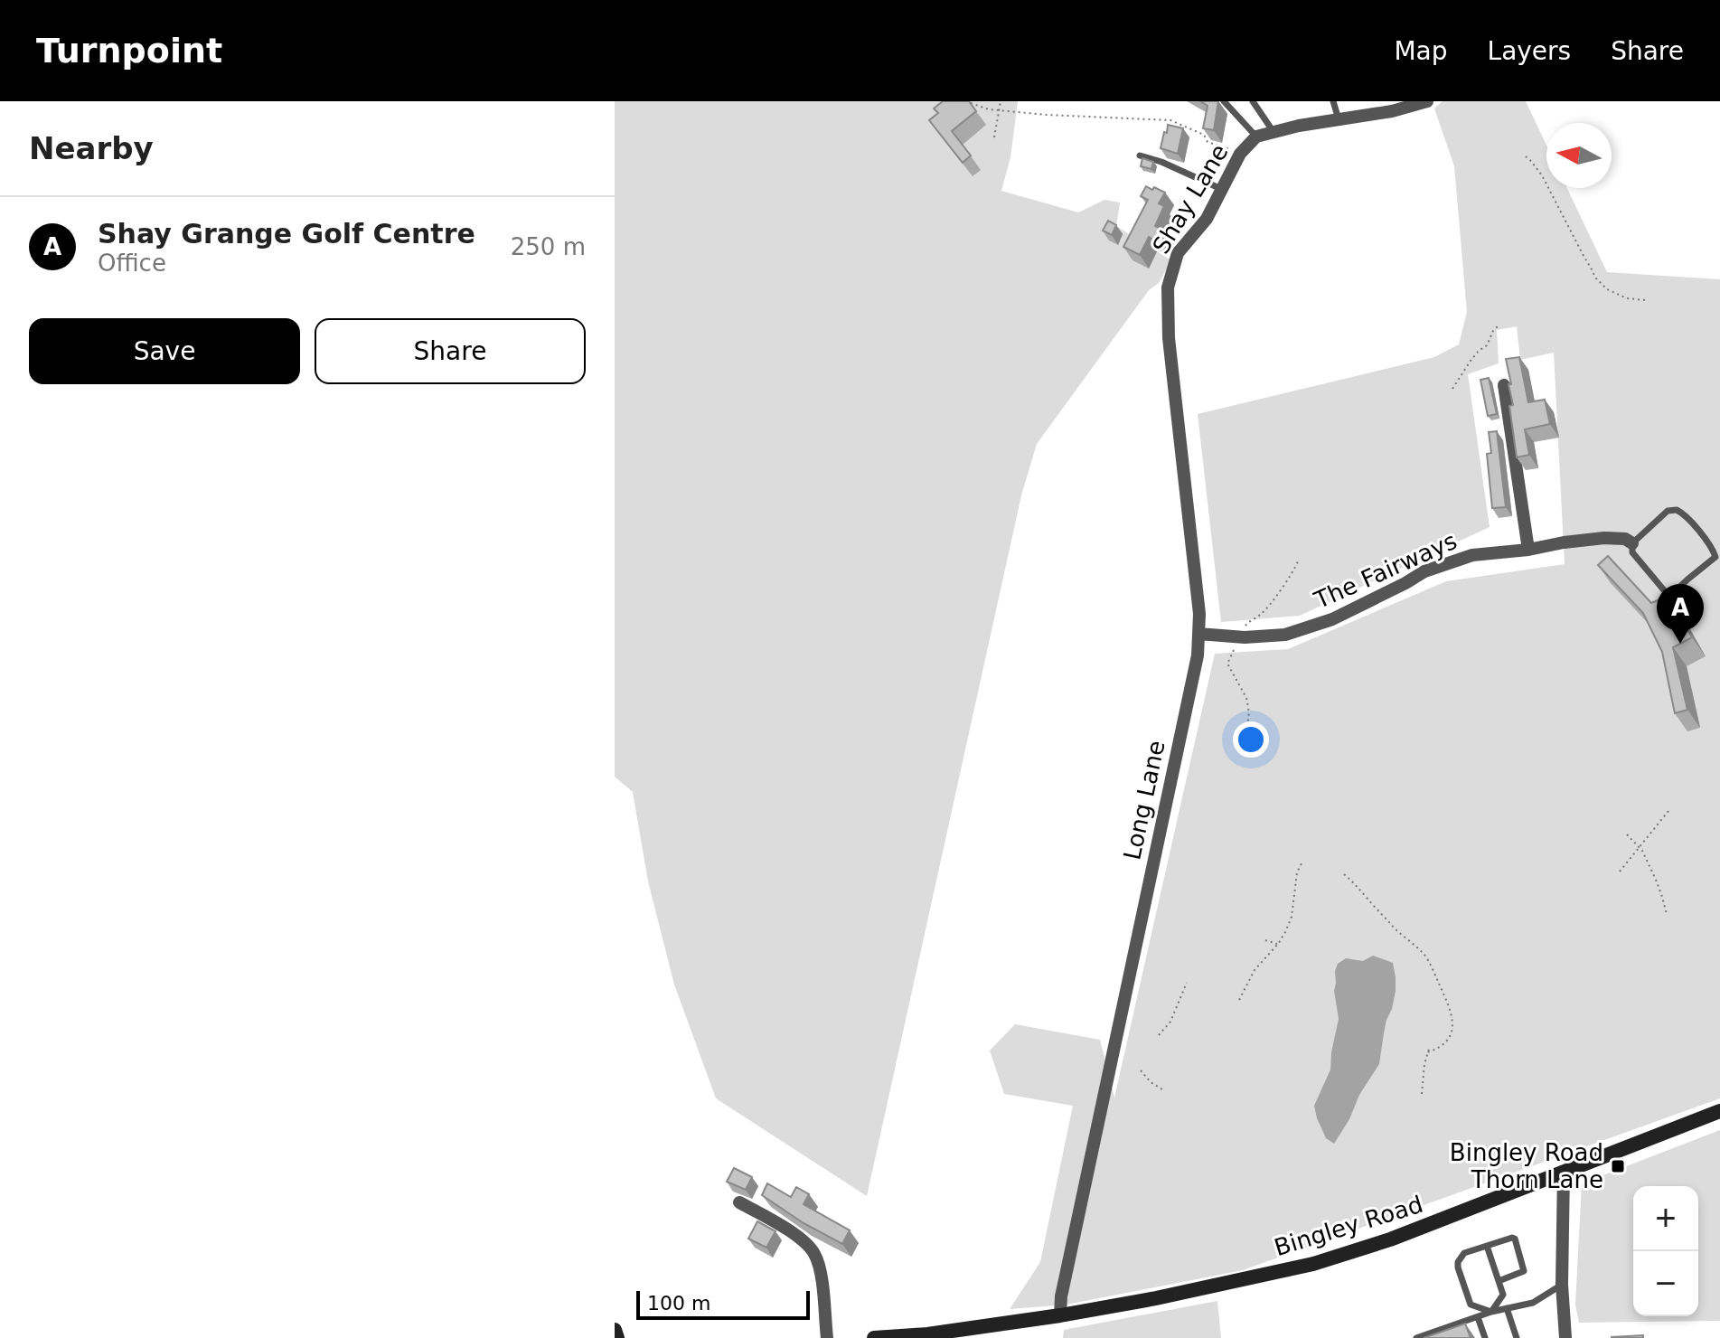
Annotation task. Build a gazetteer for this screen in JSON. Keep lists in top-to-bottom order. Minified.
{"streets":{"main road":["Bingley Road"],"street":["Shay Lane","The Fairways","Long Lane"]},"crossings":[["Shay Lane","Long Lane"],["The Fairways","Long Lane"],["Long Lane","Bingley Road"]],"places":{"transit":["Bingley Road Thorn Lane"]},"scale_bar":"100 m","north":"left","page":{"header":"Turnpoint","nav":["Map","Layers","Share"],"heading":"Nearby","list":[{"mark":"A","name":"Shay Grange Golf Centre","note":"Office","value":"250 m"}],"buttons":["Save","Share"],"pins":"A","map_buttons":["+","−"],"scale":"100 m"}}
